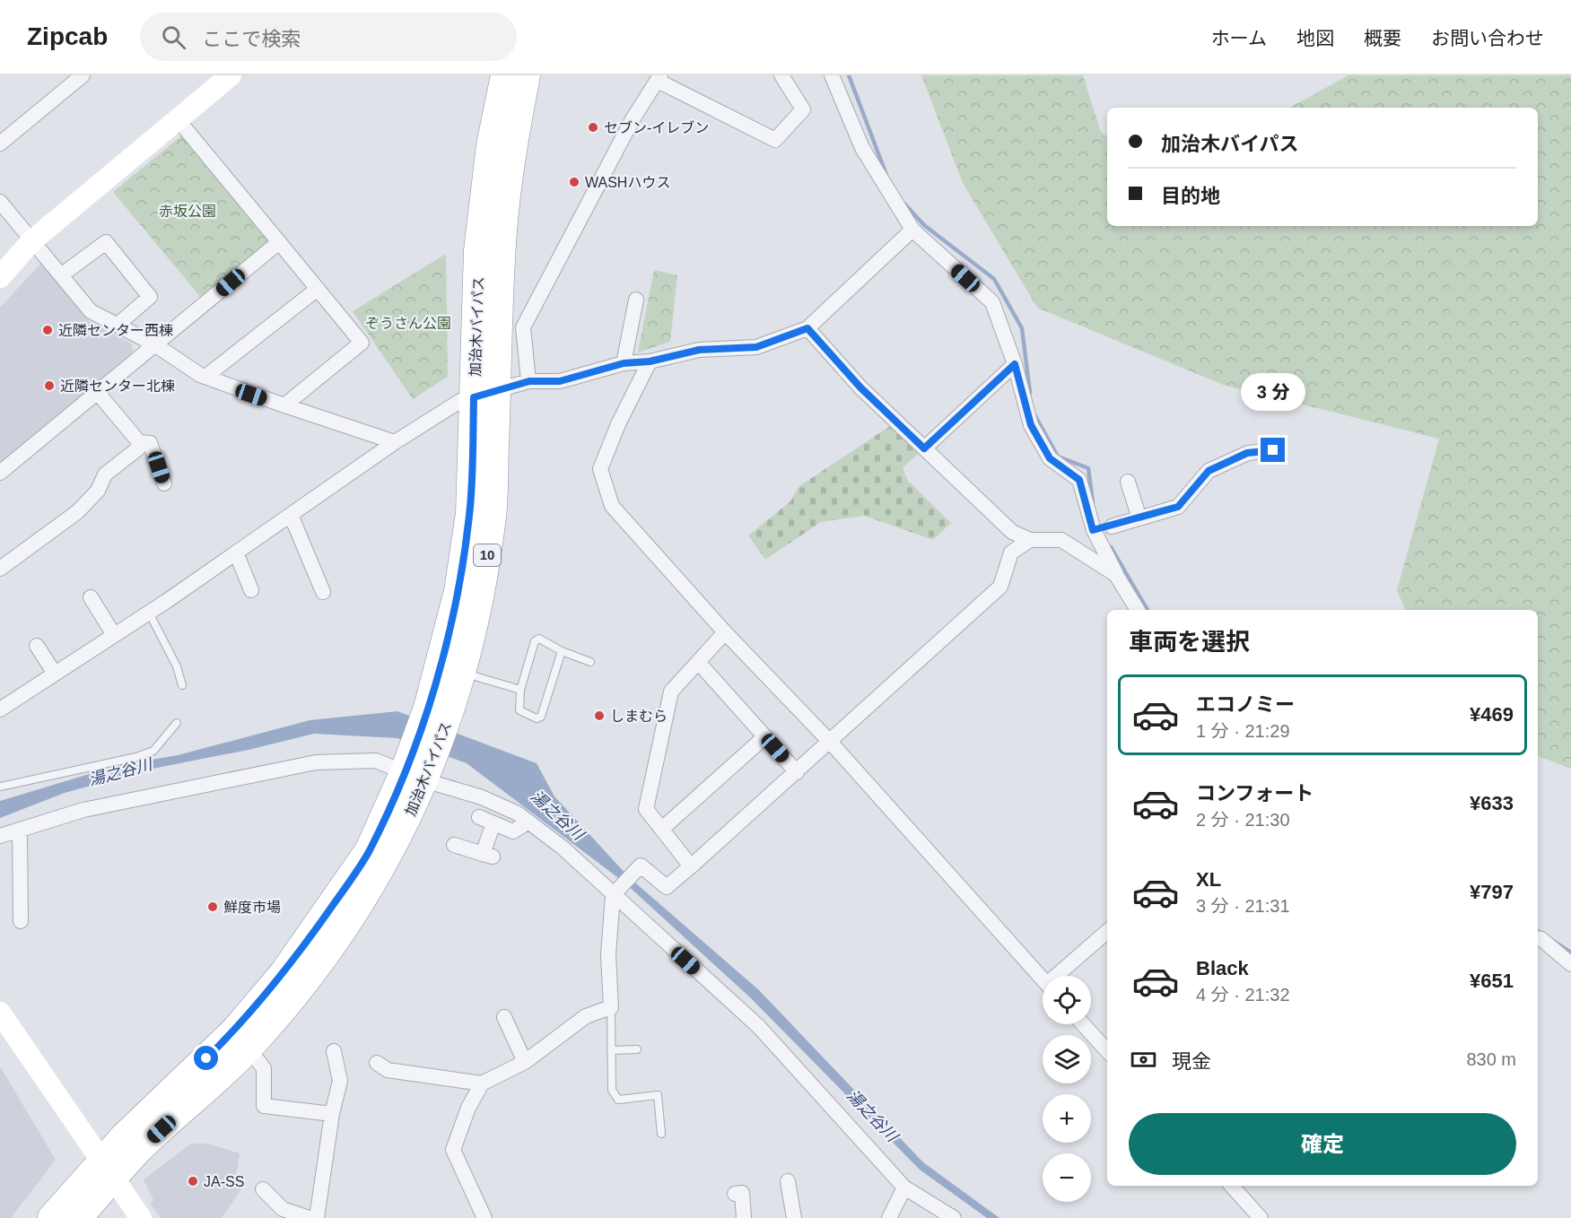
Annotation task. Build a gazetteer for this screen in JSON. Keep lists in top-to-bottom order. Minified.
{"streets":{"highway":["加治木バイパス","10"]},"water":["湯之谷川"],"parks":["赤坂公園","ぞうさん公園"],"places":["セブン-イレブン","WASHハウス","近隣センター西棟","近隣センター北棟","しまむら","鮮度市場","JA-SS"],"page":{"header":"Zipcab","search":"ここで検索","nav":["ホーム","地図","概要","お問い合わせ"],"banner":["加治木バイパス","目的地"],"bubble":"3 分","heading":"車両を選択","list":[{"name":"エコノミー","note":"1 分 · 21:29","value":"¥469"},{"name":"コンフォート","note":"2 分 · 21:30","value":"¥633"},{"name":"XL","note":"3 分 · 21:31","value":"¥797"},{"name":"Black","note":"4 分 · 21:32","value":"¥651"}],"map_buttons":["+","−"],"pay":["現金","830 m"],"buttons":"確定"}}
